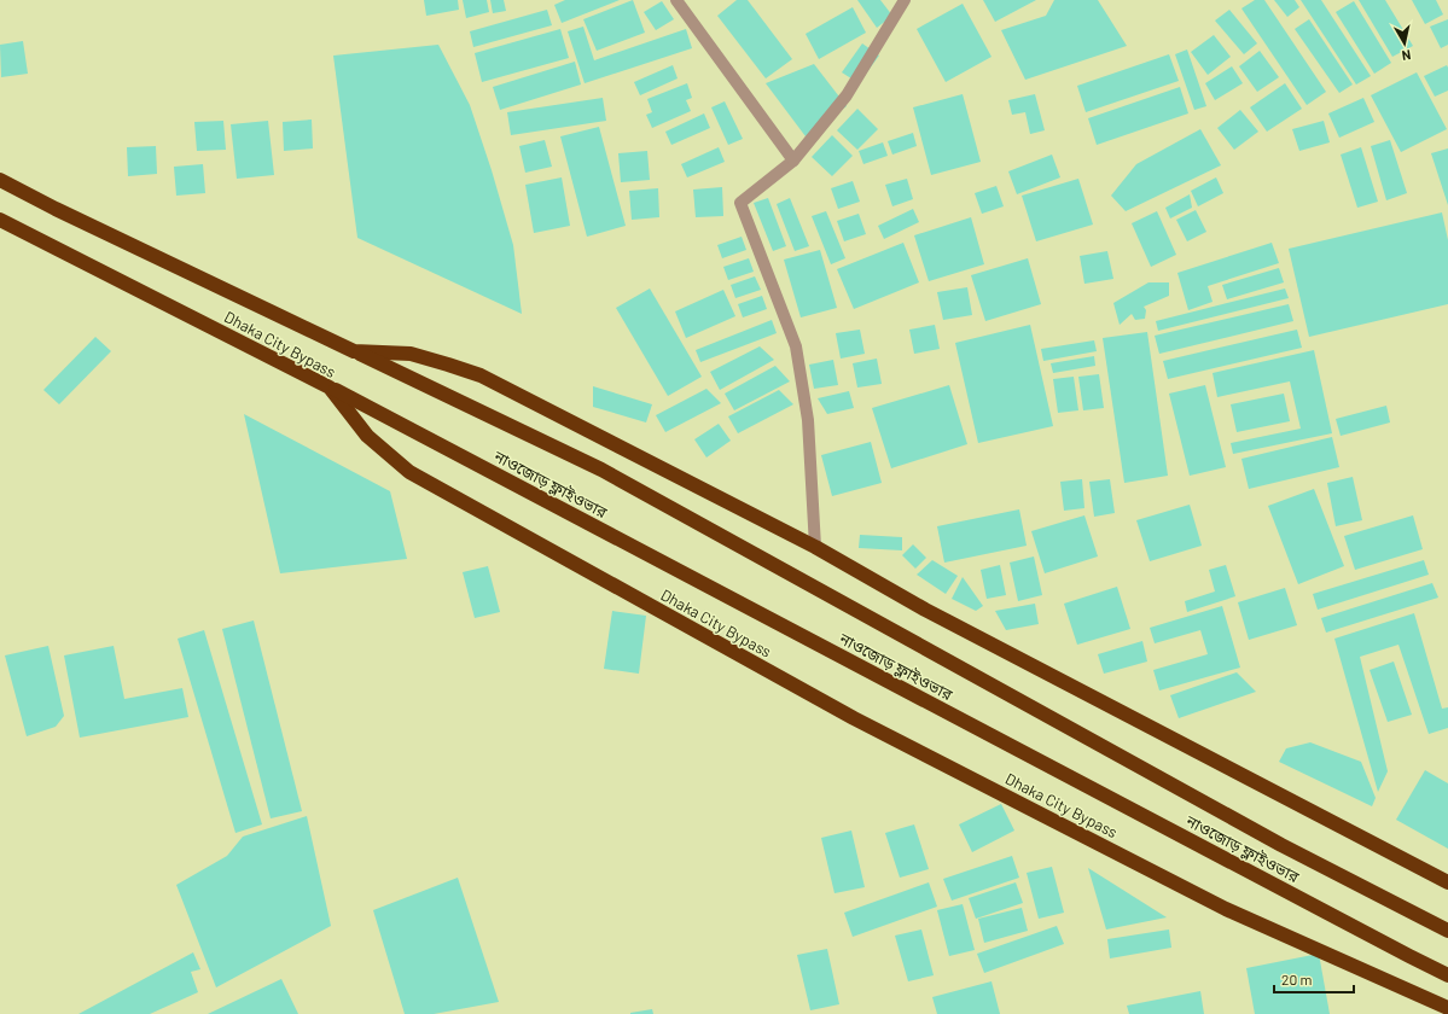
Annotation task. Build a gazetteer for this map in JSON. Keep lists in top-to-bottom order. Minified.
{"streets":{"highway":["Dhaka City Bypass","নাওজোড় ফ্লাইওভার"]},"crossings":[["Dhaka City Bypass","নাওজোড় ফ্লাইওভার"]],"scale_bar":"20 m","north":"bottom"}
